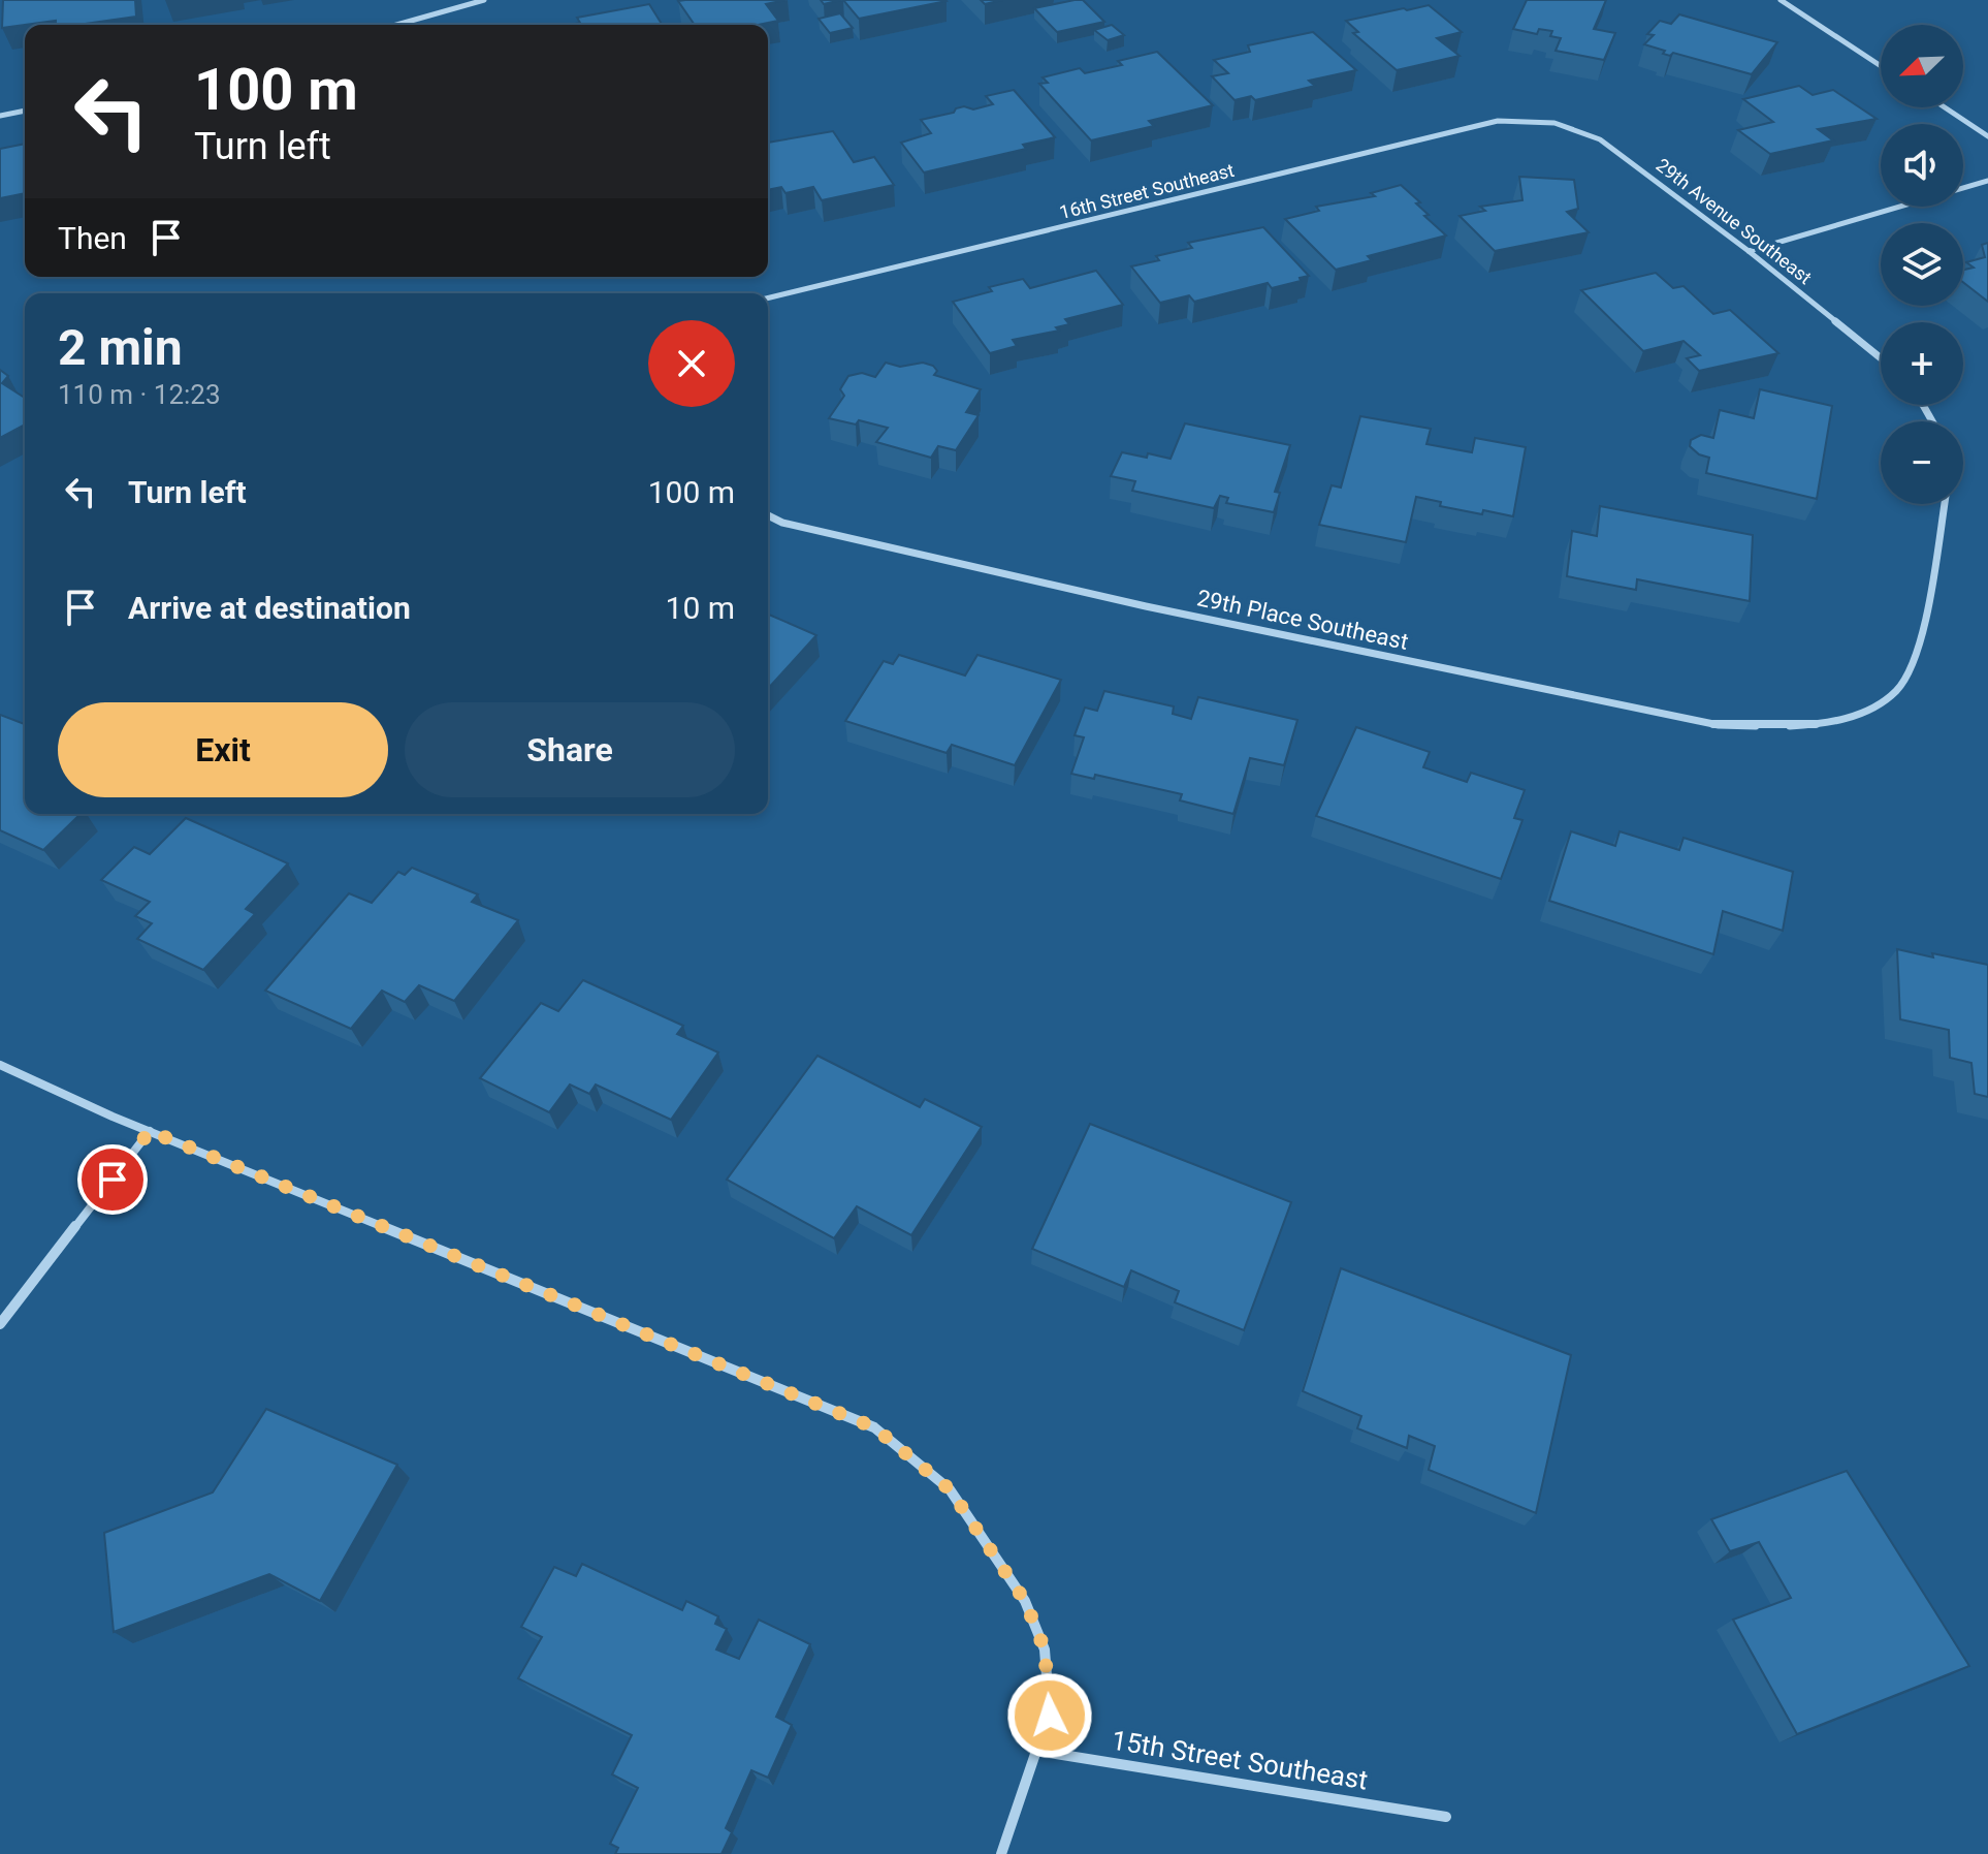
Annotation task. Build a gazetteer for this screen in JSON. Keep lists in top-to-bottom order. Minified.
{"streets":{"street":["16th Street Southeast","29th Avenue Southeast","29th Place Southeast","15th Street Southeast"]},"crossings":[["16th Street Southeast","29th Avenue Southeast"]],"north":"bottom left","page":{"map_buttons":["+","−"],"turn":["100 m","Turn left"],"then":"Then","heading":["2 min","110 m · 12:23"],"list":[{"name":"Turn left","value":"100 m"},{"name":"Arrive at destination","value":"10 m"}],"buttons":["Exit","Share"]}}
